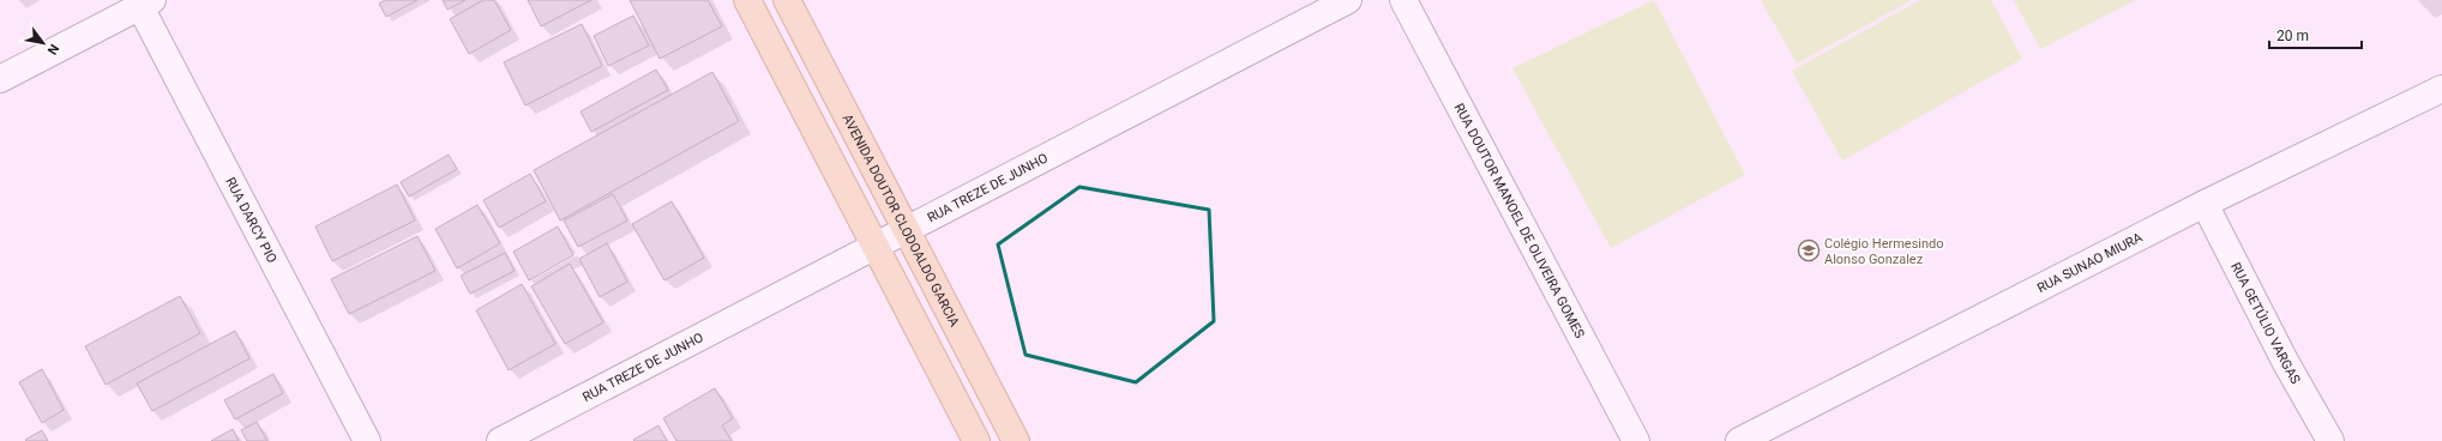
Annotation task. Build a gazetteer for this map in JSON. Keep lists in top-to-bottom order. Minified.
{"streets":{"main road":["AVENIDA DOUTOR CLODOALDO GARCIA"],"street":["RUA TREZE DE JUNHO","RUA DARCY PIO","RUA DOUTOR MANOEL DE OLIVEIRA GOMES","RUA SUNAO MIURA","RUA GETÚLIO VARGAS"]},"crossings":[["RUA TREZE DE JUNHO","AVENIDA DOUTOR CLODOALDO GARCIA"],["RUA SUNAO MIURA","RUA GETÚLIO VARGAS"]],"places":{"school or university":["Colégio Hermesindo Alonso Gonzalez"]},"scale_bar":"20 m","north":"bottom right"}
